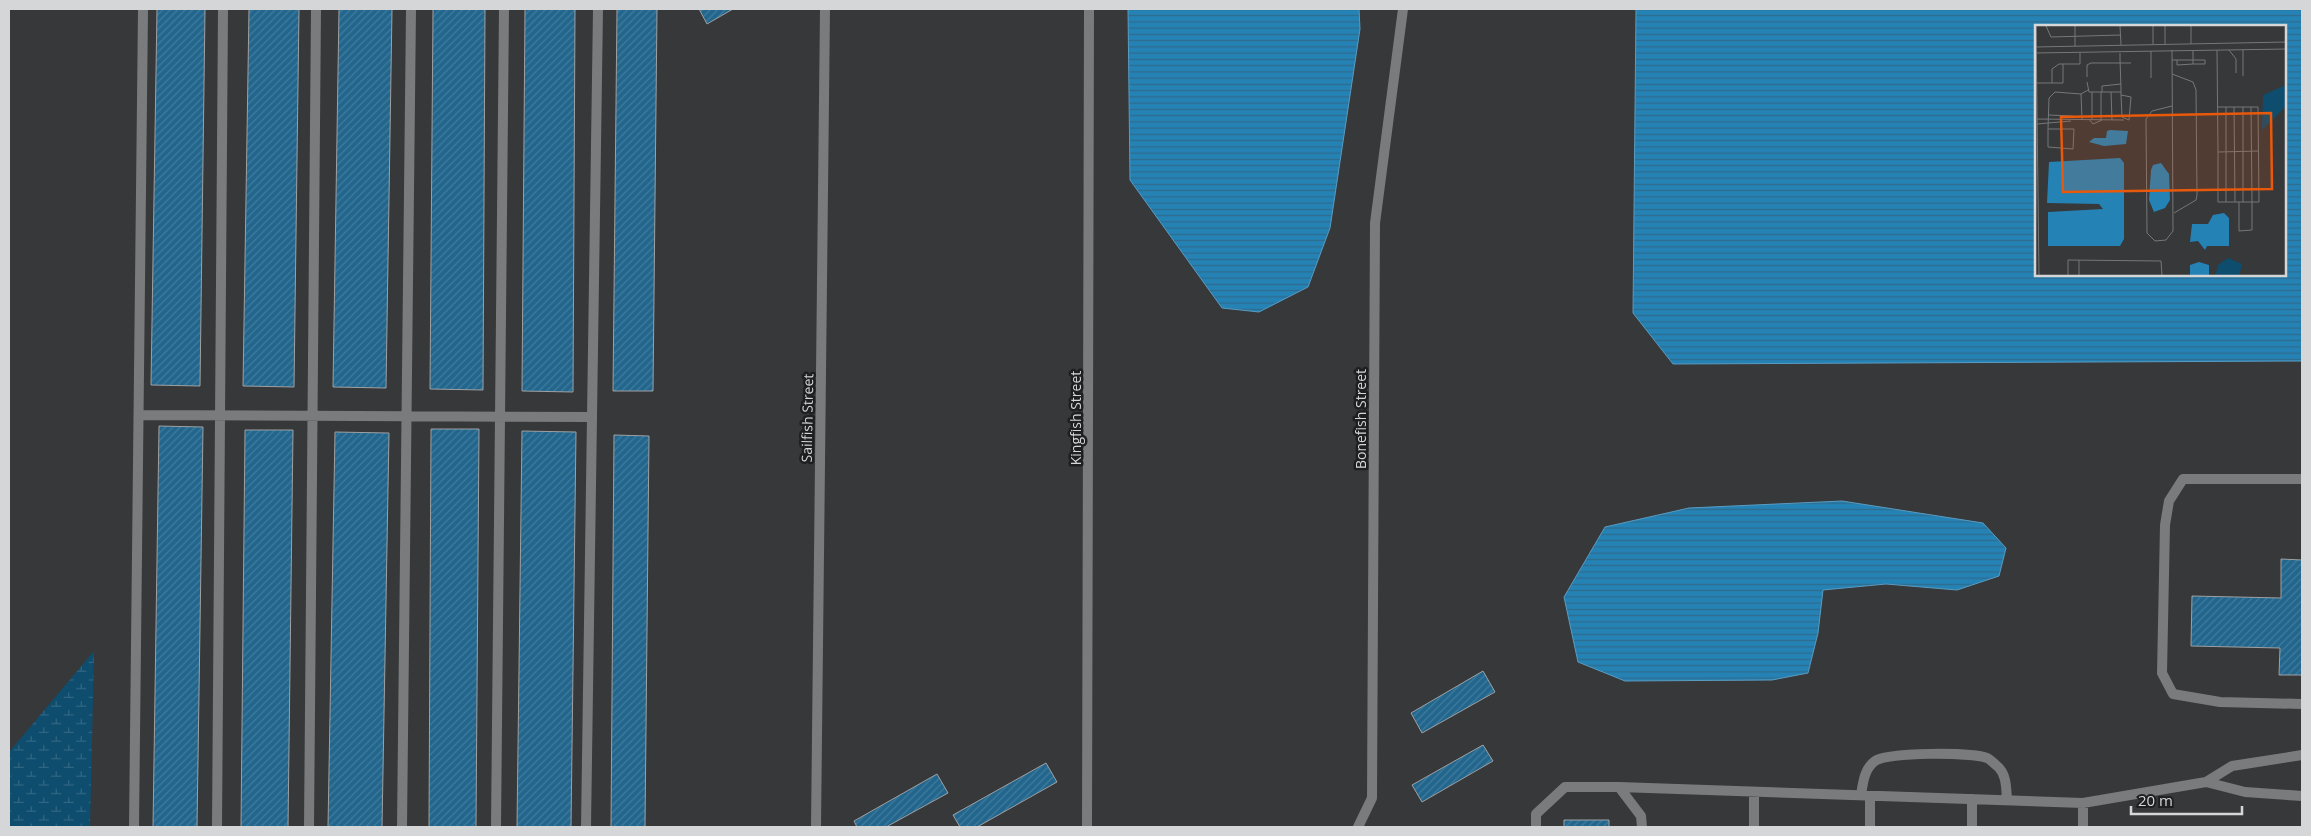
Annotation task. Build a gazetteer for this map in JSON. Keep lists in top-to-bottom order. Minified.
{"streets":{"lane":["Sailfish Street","Kingfish Street","Bonefish Street"]},"scale_bar":"20 m"}
